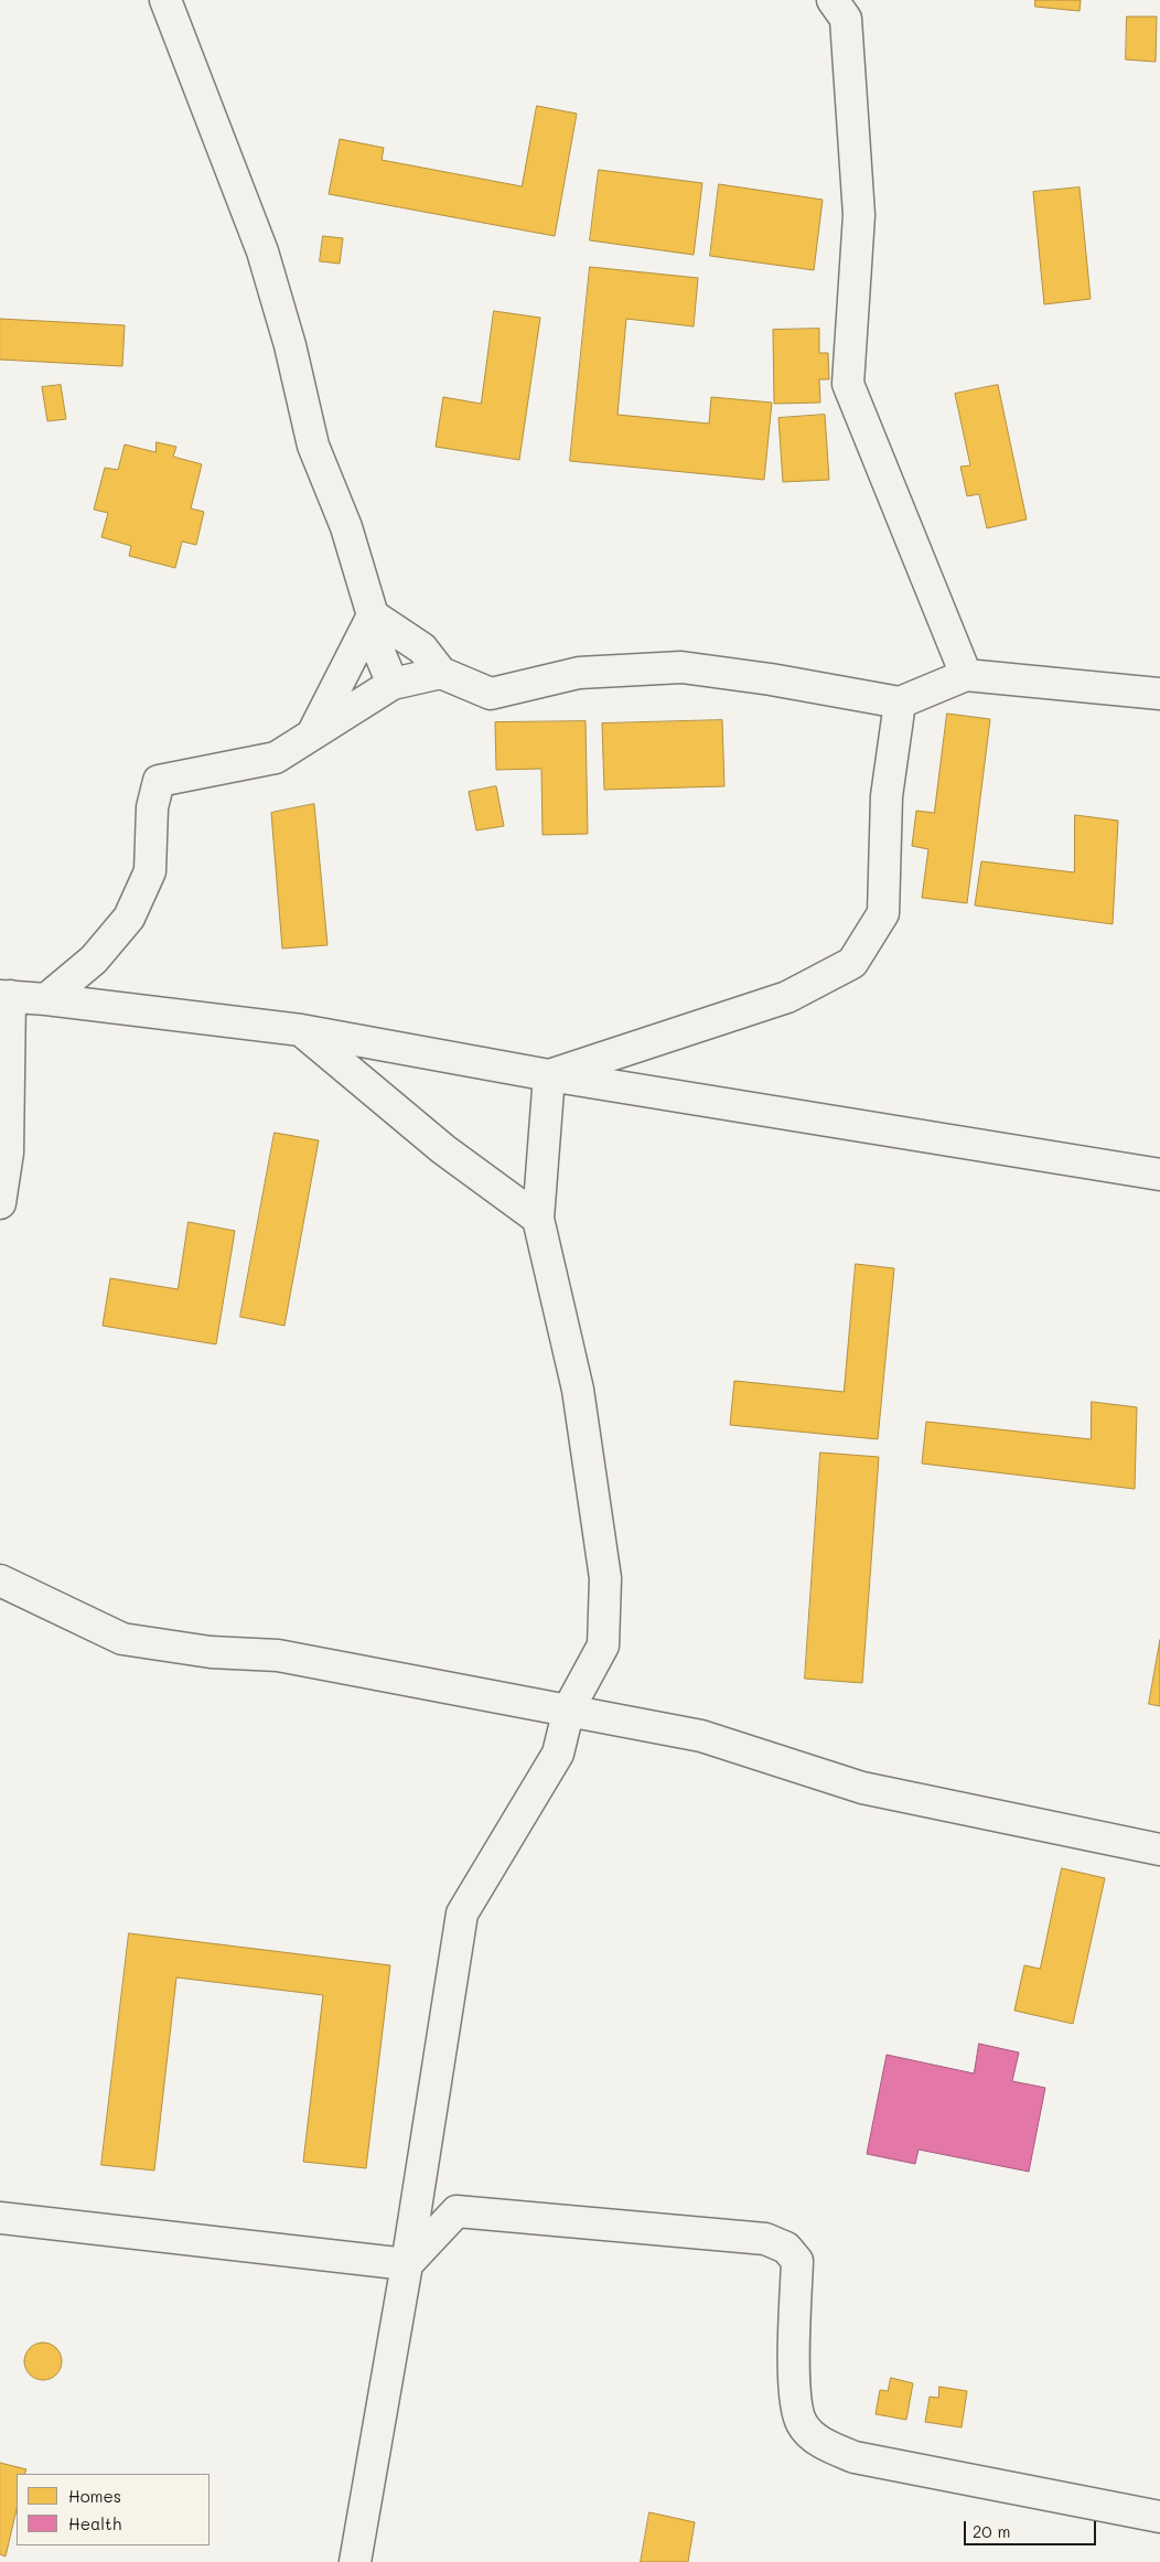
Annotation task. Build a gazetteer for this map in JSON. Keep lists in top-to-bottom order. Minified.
{"legend":["Homes","Health"],"scale_bar":"20 m"}
